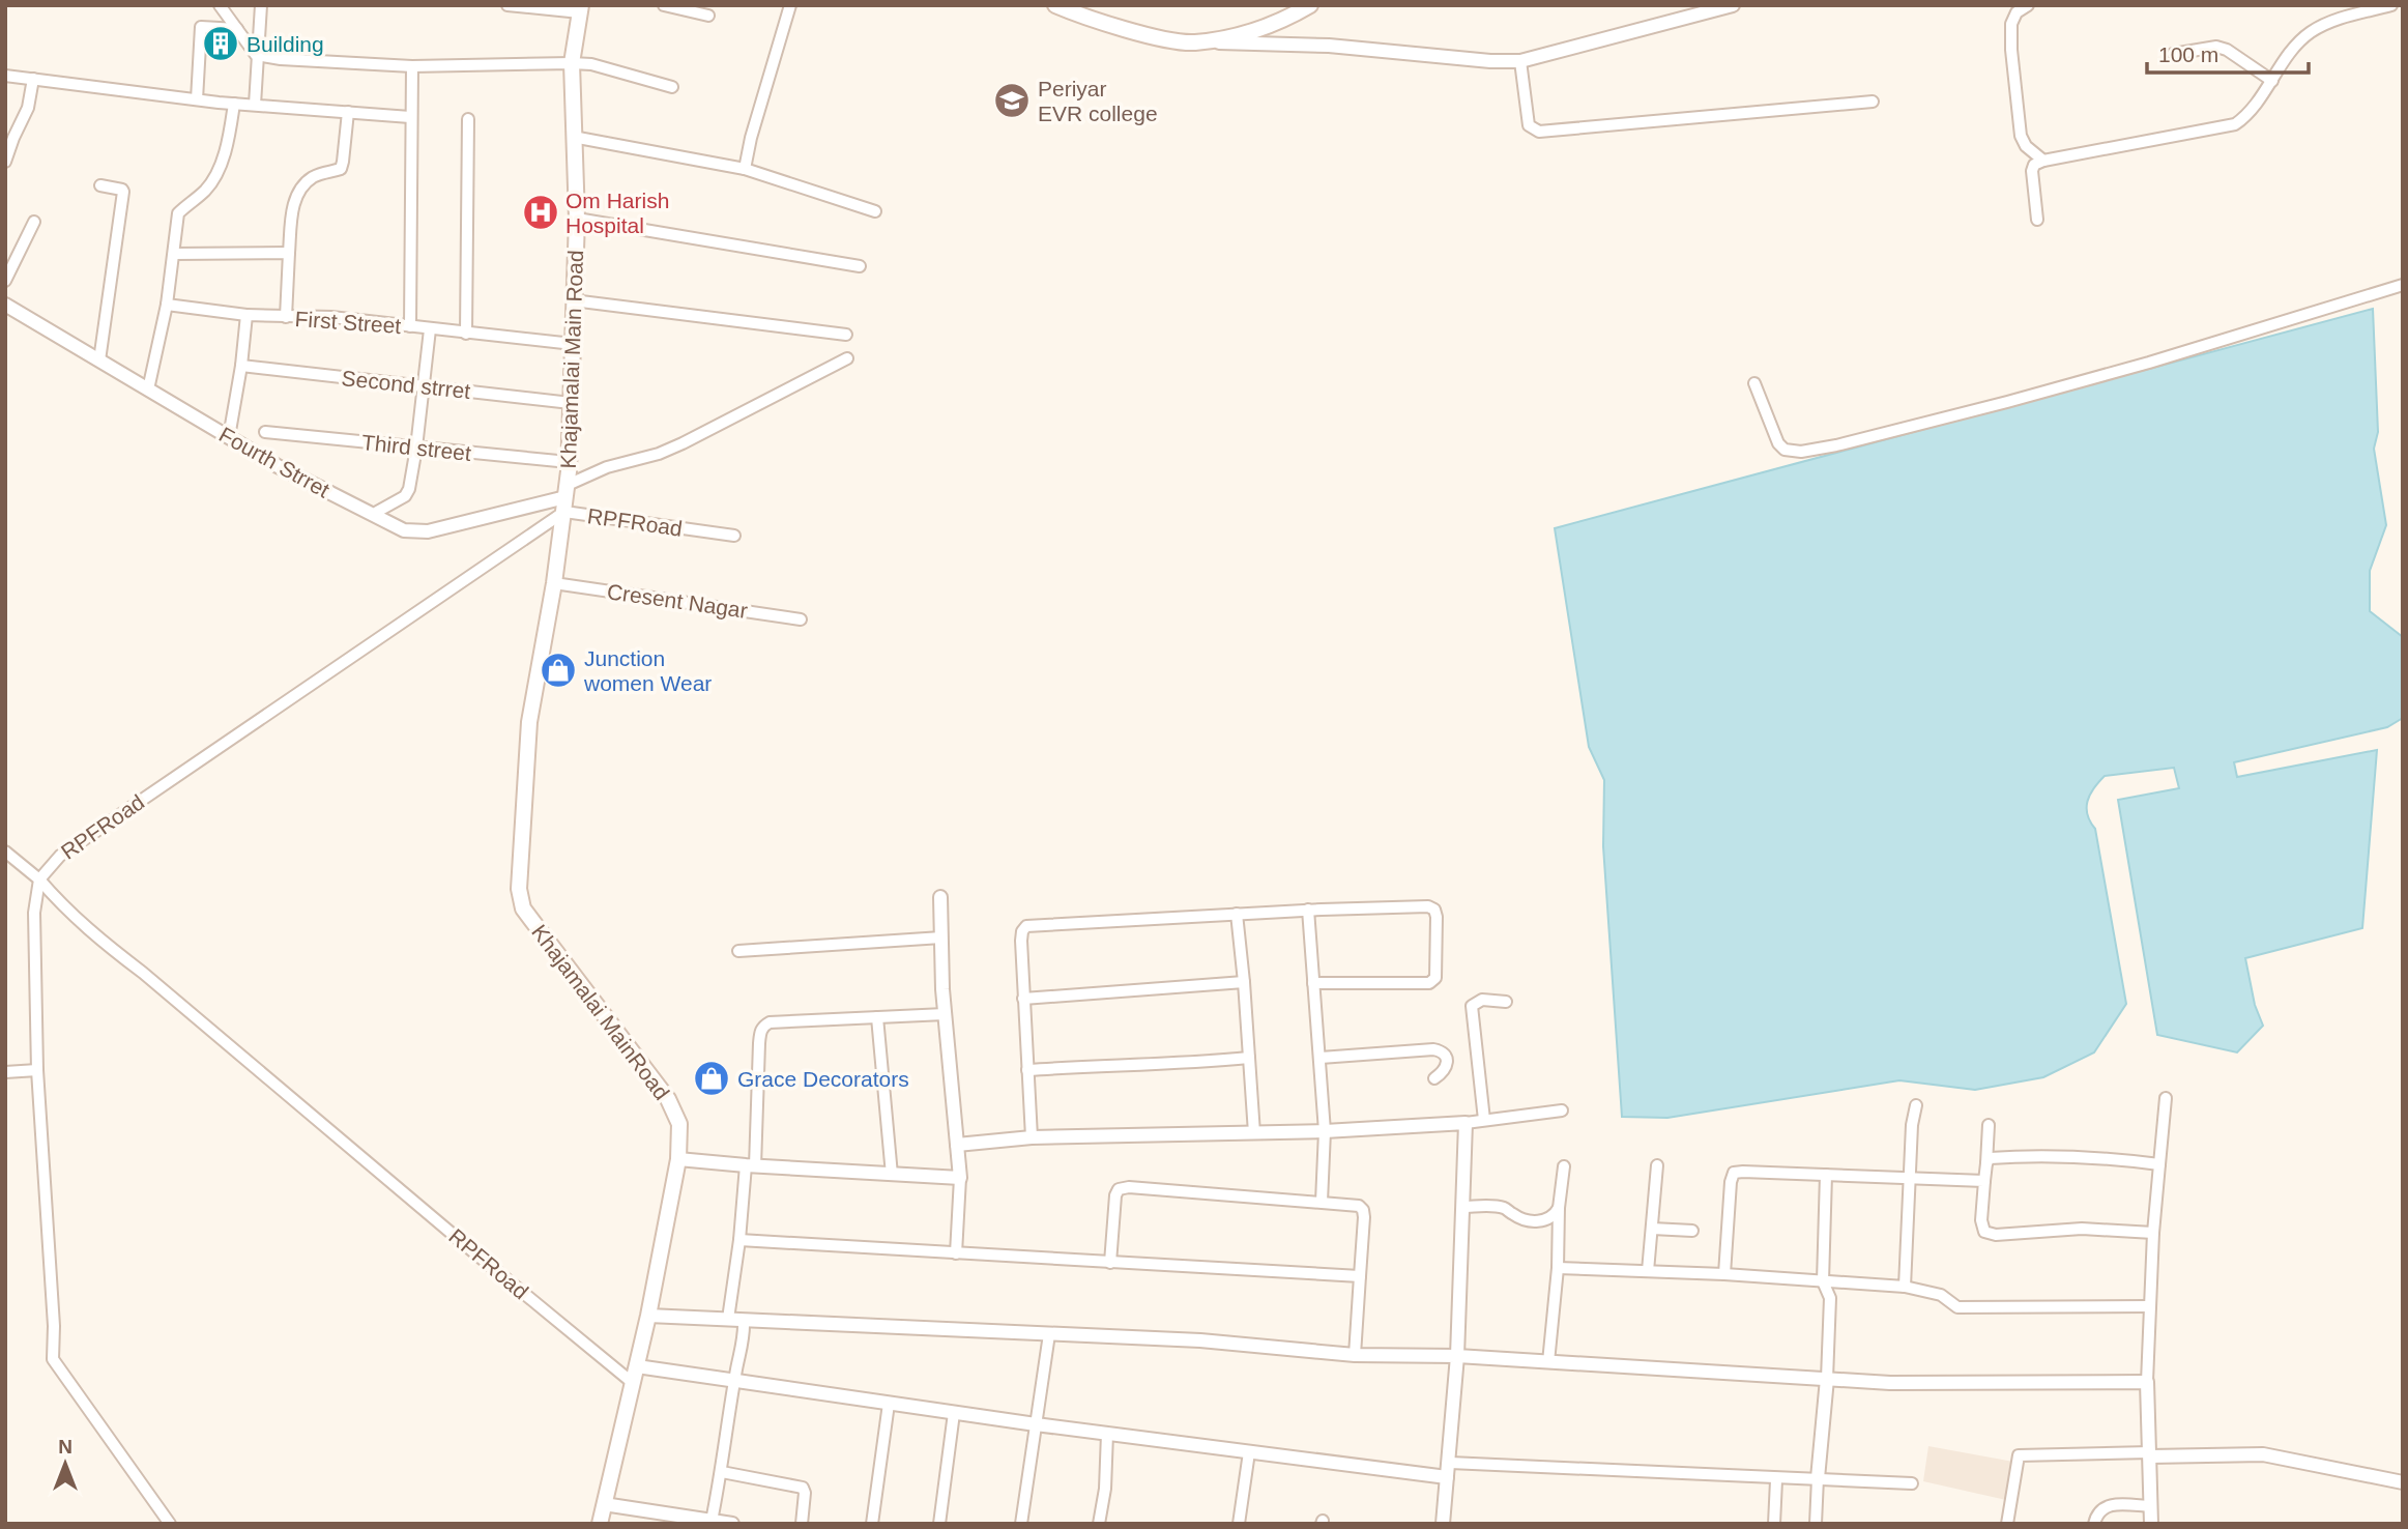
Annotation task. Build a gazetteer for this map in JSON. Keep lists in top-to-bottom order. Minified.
{"streets":{"main road":["Khajamalai Main Road","Khajamalai MainRoad"],"street":["First Street","Second strret","Third street","Fourth Strret","RPFRoad","Cresent Nagar"]},"crossings":[["First Street","Khajamalai Main Road"],["Khajamalai Main Road","Second strret"],["Khajamalai Main Road","Third street"],["Khajamalai Main Road","Fourth Strret"],["Khajamalai Main Road","RPFRoad"],["Khajamalai Main Road","Khajamalai MainRoad"],["Fourth Strret","RPFRoad"],["Fourth Strret","Khajamalai MainRoad"],["RPFRoad","Khajamalai MainRoad"],["Cresent Nagar","Khajamalai MainRoad"]],"places":{"building":["Building"],"school or university":["Periyar EVR college"],"hospital":["Om Harish Hospital"],"shop":["Junction women Wear","Grace Decorators"]},"scale_bar":"100 m","north":"top"}
